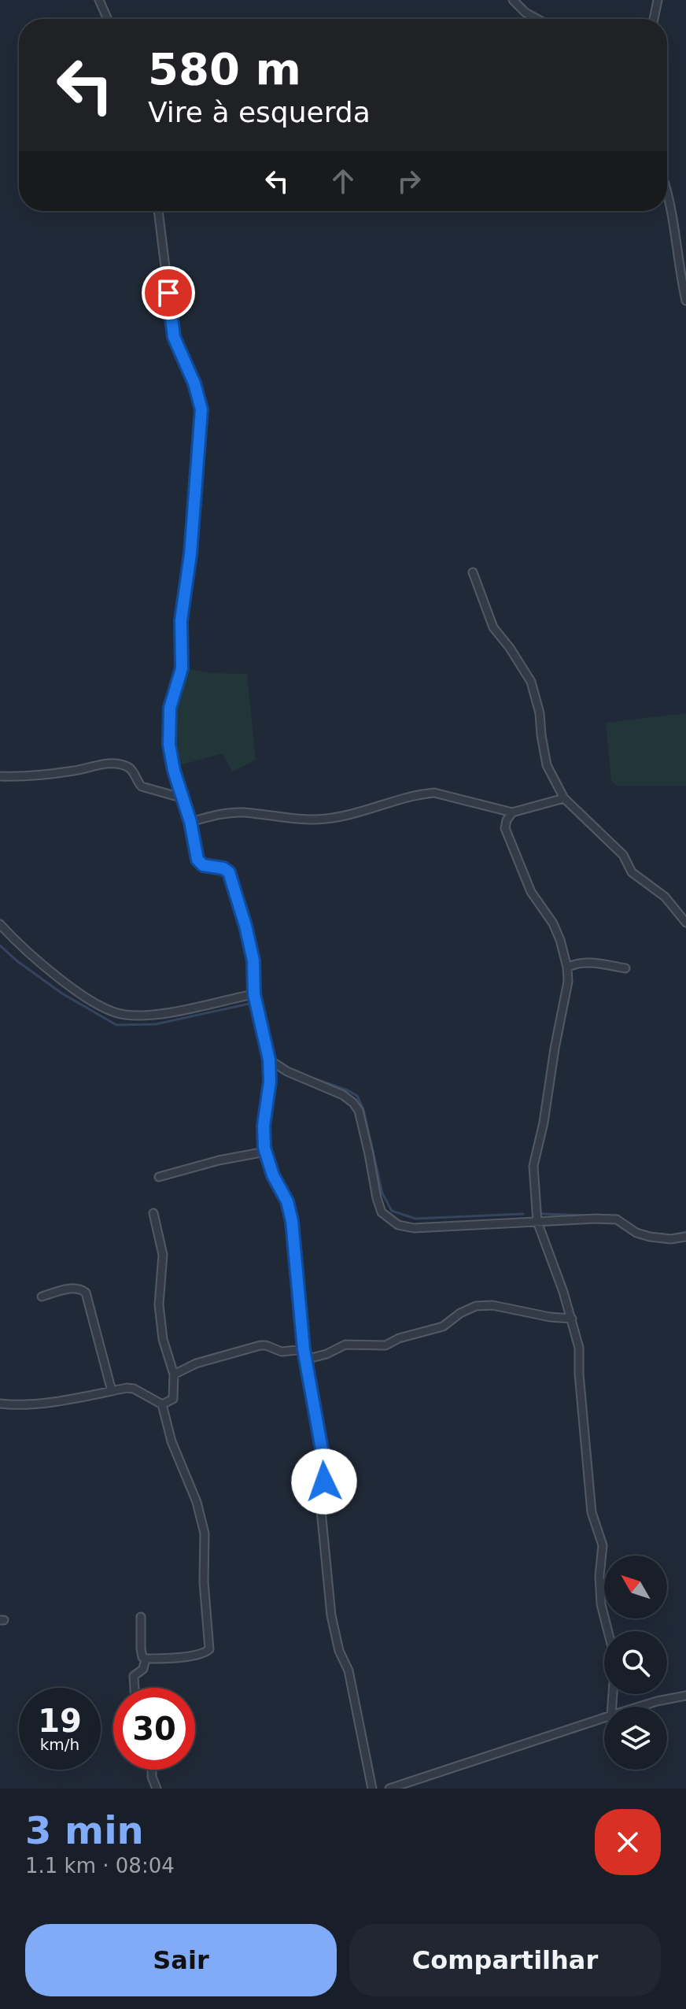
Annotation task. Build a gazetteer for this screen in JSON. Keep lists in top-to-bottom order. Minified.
{"north":"top left","page":{"turn":["580 m","Vire à esquerda"],"speed":"19 km/h","limit":"30","heading":["3 min","1.1 km · 08:04"],"buttons":["Sair","Compartilhar"]}}
